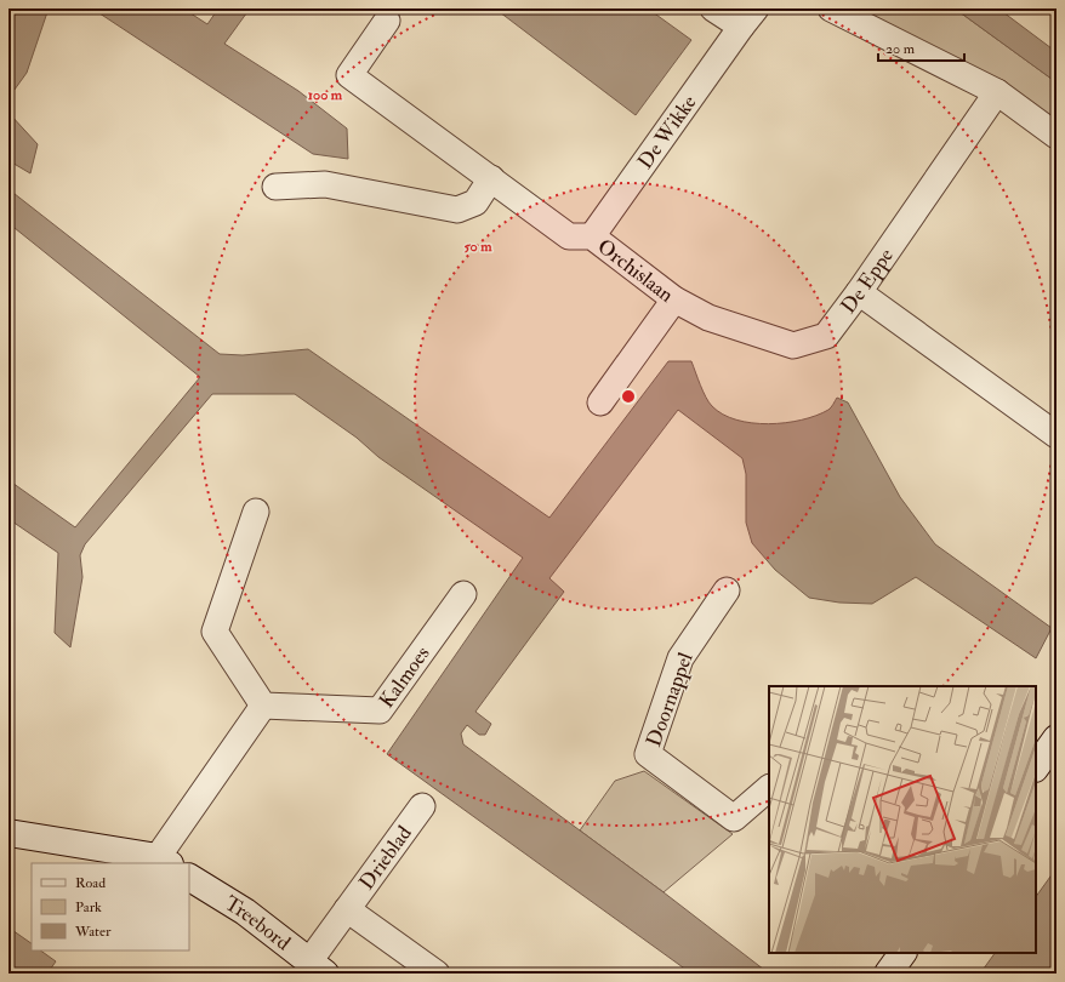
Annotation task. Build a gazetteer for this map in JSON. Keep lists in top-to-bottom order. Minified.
{"streets":{"street":["De Wikke","Orchislaan","De Eppe","Kalmoes","Doornappel","Drieblad","Treebord"]},"crossings":[["De Wikke","Orchislaan"],["Orchislaan","De Eppe"],["Drieblad","Treebord"]],"legend":["Road","Park","Water"],"scale_bar":"20 m","rings":["100 m","50 m"]}
